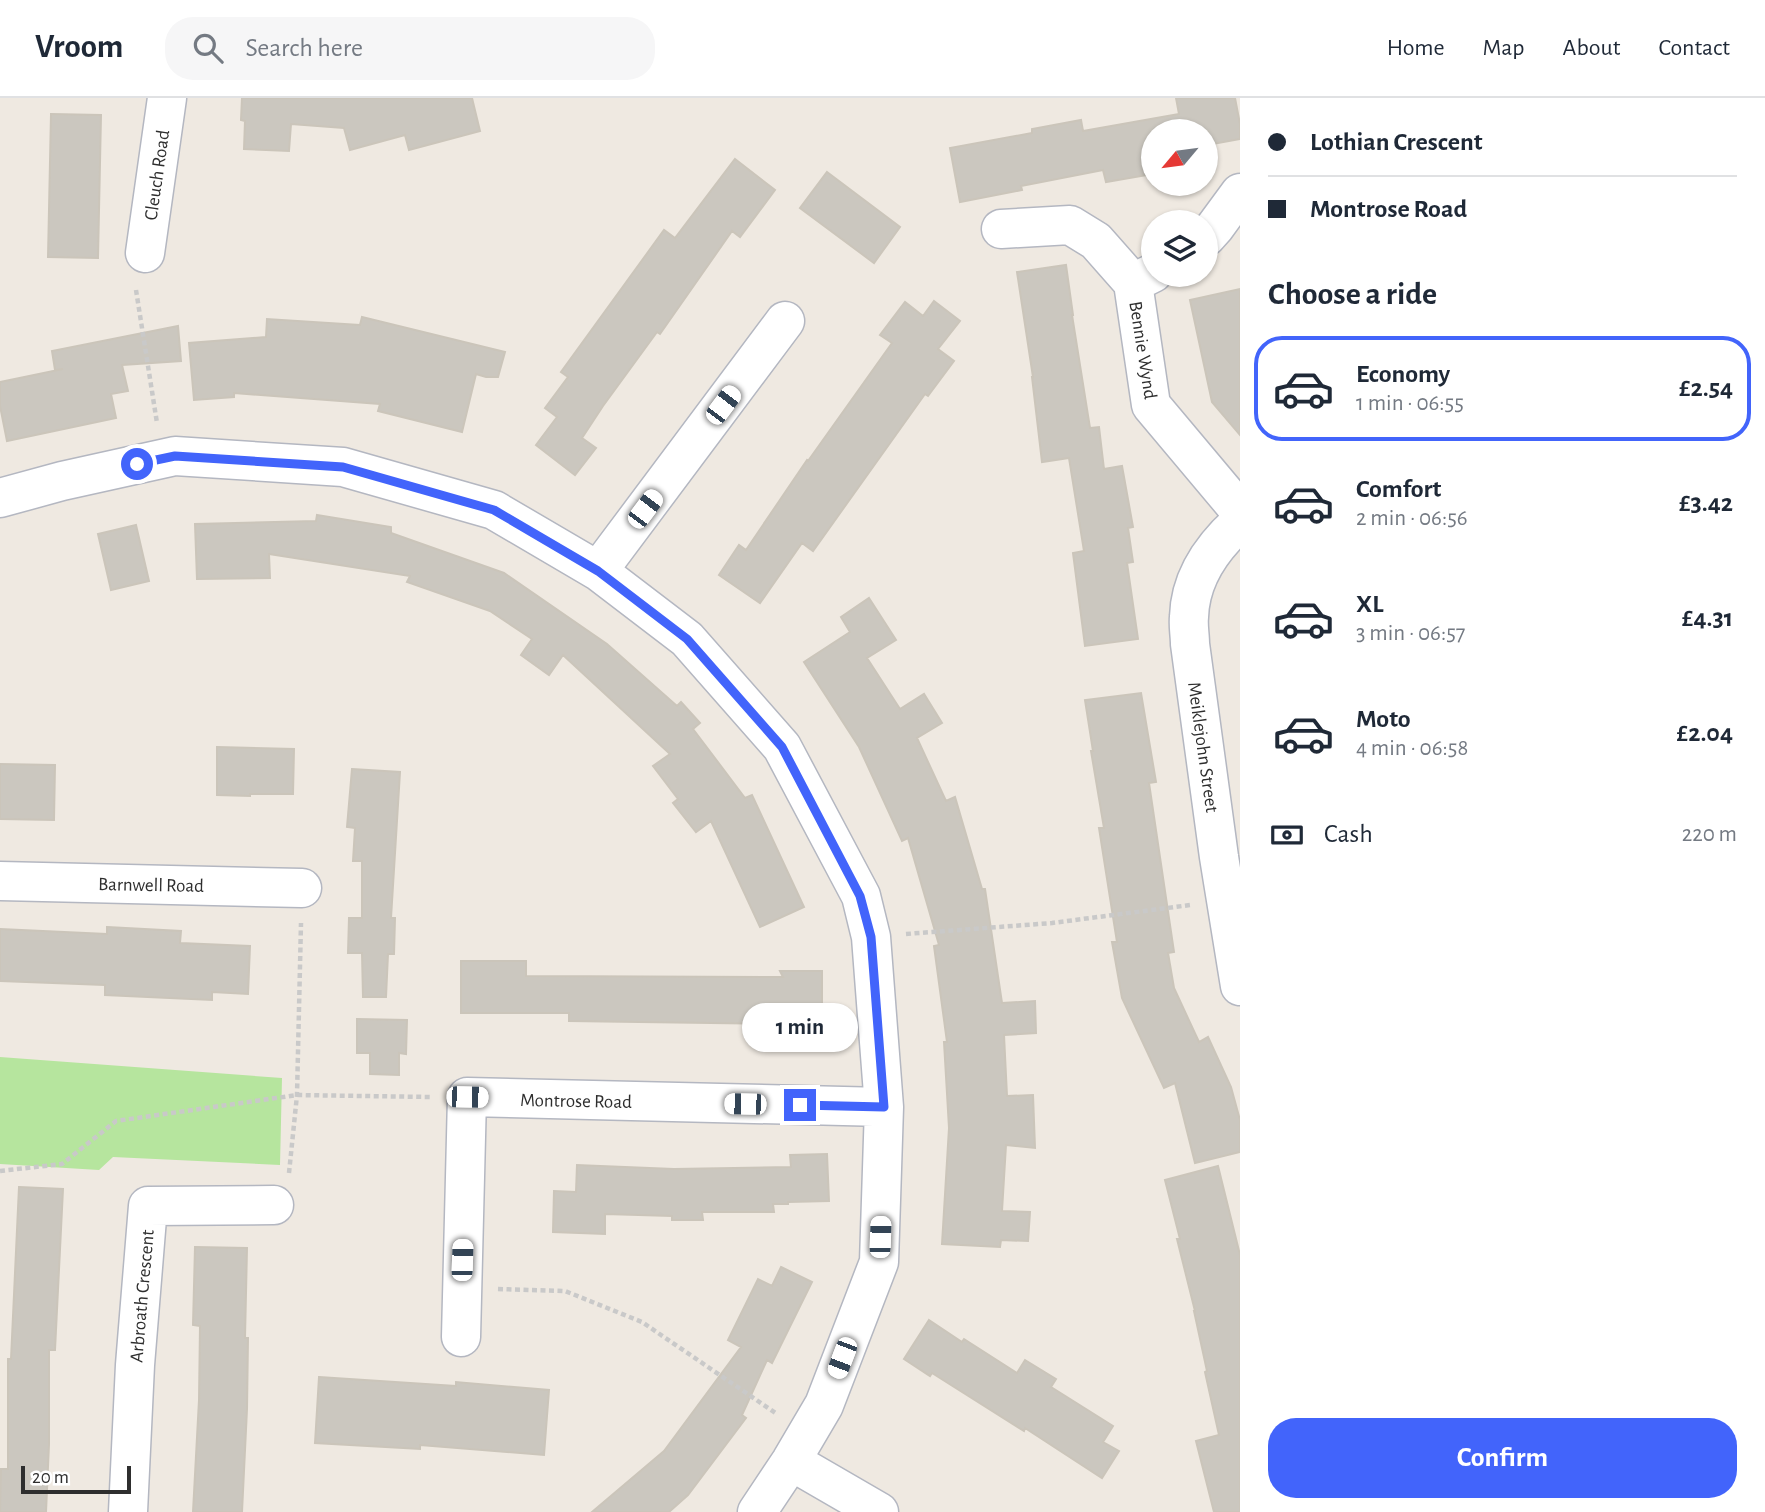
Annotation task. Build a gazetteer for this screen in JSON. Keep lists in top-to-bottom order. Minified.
{"streets":{"street":["Cleuch Road","Bennie Wynd","Meiklejohn Street","Barnwell Road","Montrose Road","Arbroath Crescent"]},"scale_bar":"20 m","north":"bottom left","page":{"header":"Vroom","search":"Search here","nav":["Home","Map","About","Contact"],"banner":["Lothian Crescent","Montrose Road"],"heading":"Choose a ride","list":[{"name":"Economy","note":"1 min · 06:55","value":"£2.54"},{"name":"Comfort","note":"2 min · 06:56","value":"£3.42"},{"name":"XL","note":"3 min · 06:57","value":"£4.31"},{"name":"Moto","note":"4 min · 06:58","value":"£2.04"}],"pay":["Cash","220 m"],"bubble":"1 min","buttons":"Confirm","scale":"20 m"}}
